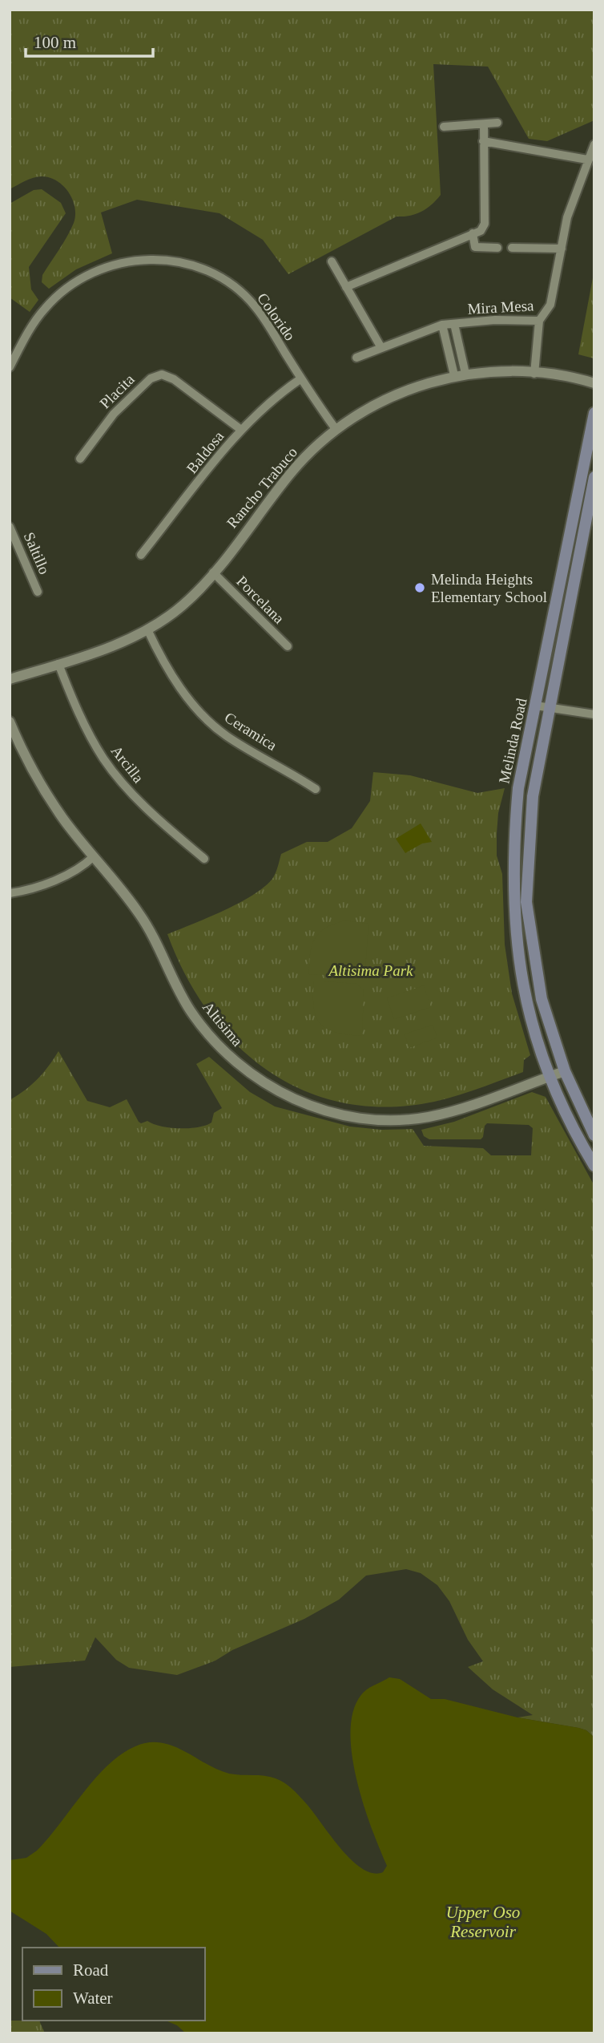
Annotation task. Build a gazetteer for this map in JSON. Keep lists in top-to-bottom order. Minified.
{"streets":{"main road":["Melinda Road"],"street":["Mira Mesa","Colorido","Placita","Baldosa","Rancho Trabuco","Saltillo","Porcelana","Ceramica","Arcilla","Altisima"]},"crossings":[["Mira Mesa","Rancho Trabuco"],["Colorido","Baldosa"],["Colorido","Rancho Trabuco"],["Placita","Baldosa"],["Rancho Trabuco","Porcelana"],["Rancho Trabuco","Ceramica"],["Rancho Trabuco","Arcilla"],["Melinda Road","Altisima"]],"water":["Upper Oso Reservoir"],"parks":["Altisima Park"],"places":["Melinda Heights Elementary School"],"legend":["Road","Water"],"scale_bar":"100 m"}
